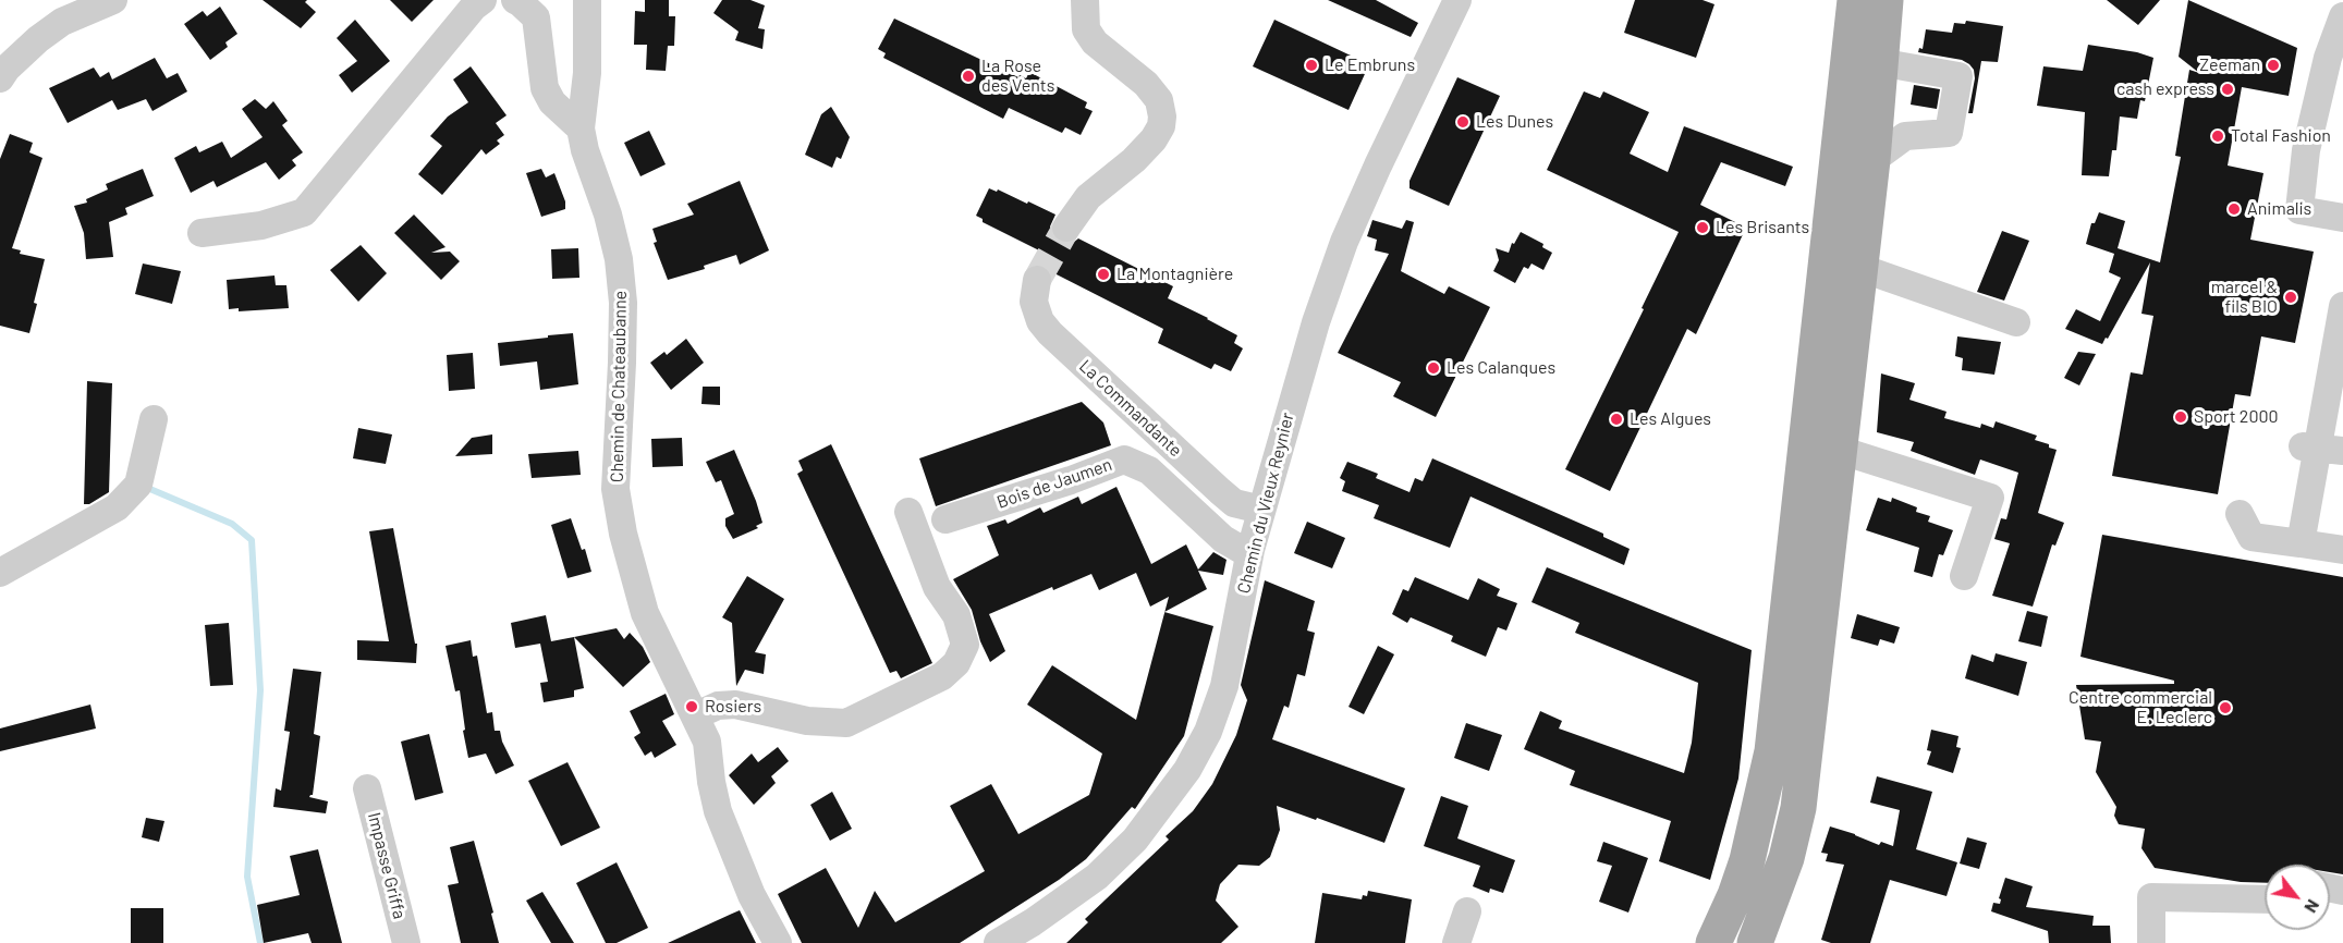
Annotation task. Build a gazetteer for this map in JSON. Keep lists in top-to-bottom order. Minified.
{"streets":{"street":["Chemin de Chateaubanne","La Commandante","Bois de Jaumen","Chemin du Vieux Reynier","Impasse Griffa"]},"crossings":[["La Commandante","Chemin du Vieux Reynier"],["Bois de Jaumen","Chemin du Vieux Reynier"]],"places":["Le Embruns","Zeeman","La Rose des Vents","cash express","Les Dunes","Total Fashion","Animalis","Les Brisants","La Montagnière","marcel & fils BIO","Les Calanques","Sport 2000","Les Algues","Rosiers","Centre commercial E. Leclerc"],"north":"bottom right"}
